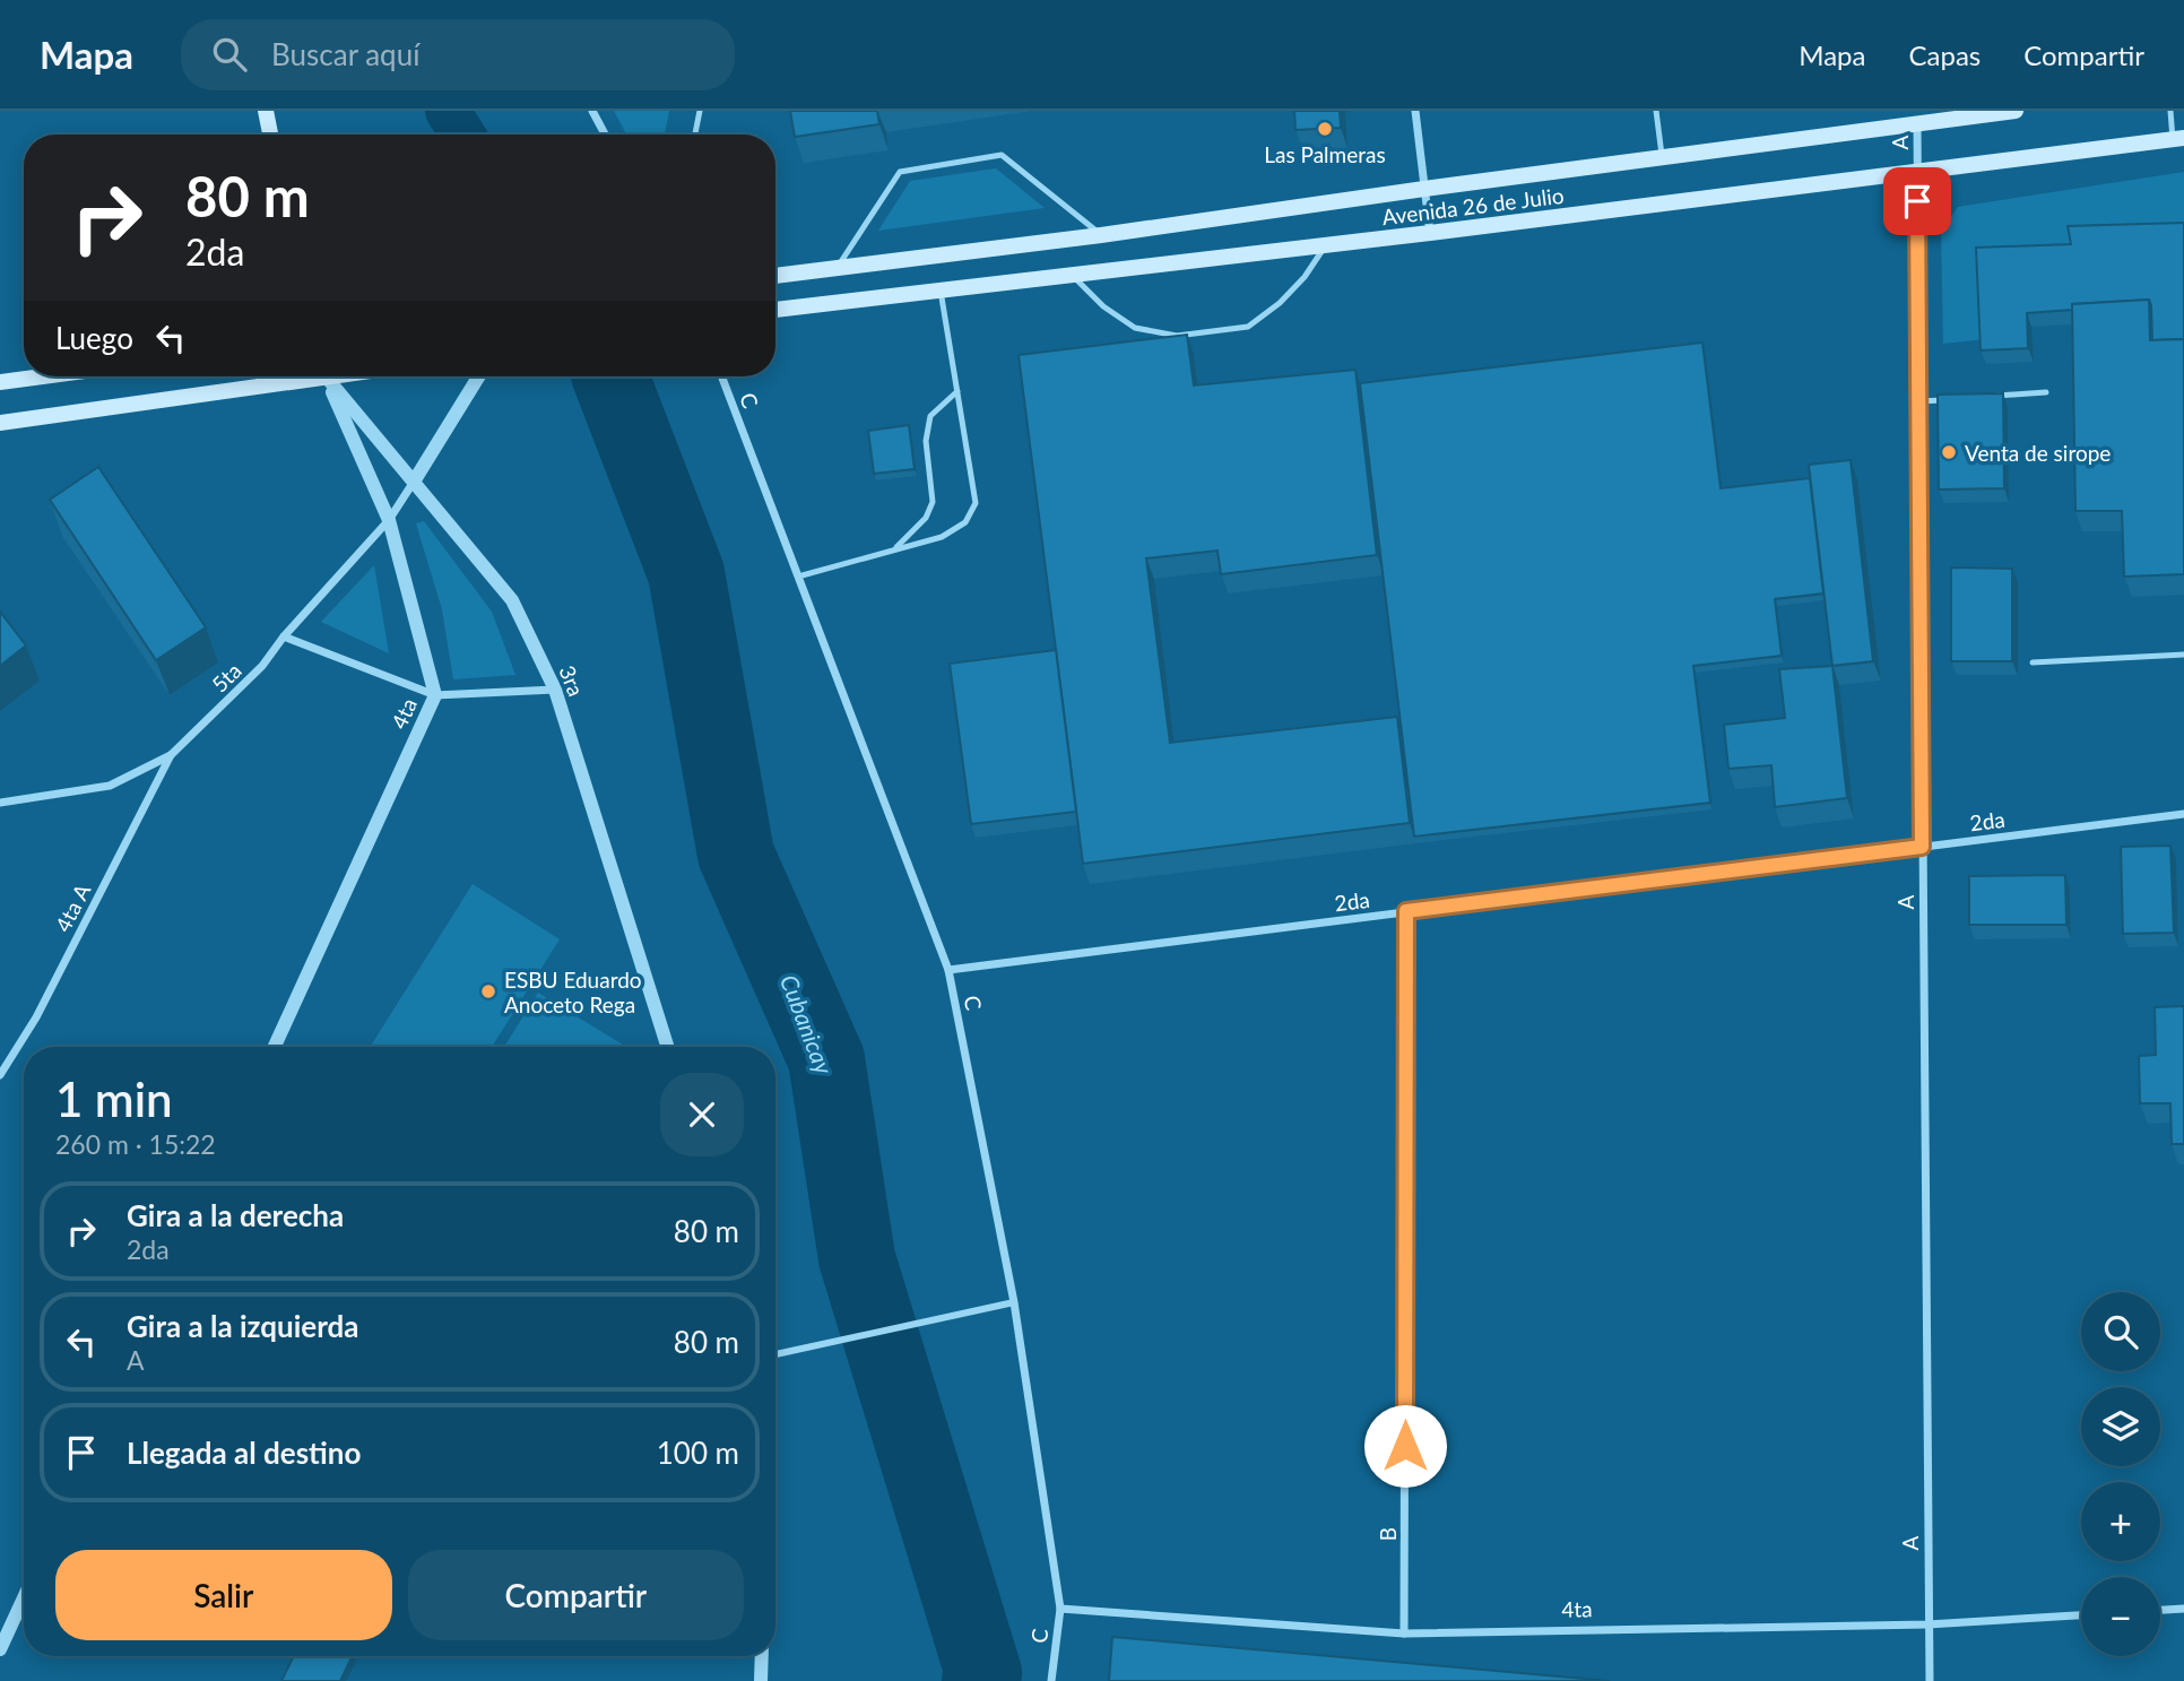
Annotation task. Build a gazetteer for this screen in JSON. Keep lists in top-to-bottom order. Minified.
{"streets":{"main road":["Avenida 26 de Julio"],"street":["A","C","5ta","3ra","4ta","2da","4ta A","B"]},"crossings":[["A","Avenida 26 de Julio"],["A","4ta"],["A","2da"],["C","4ta"],["C","2da"],["5ta","3ra"],["5ta","4ta"],["5ta","4ta A"],["4ta","B"],["2da","B"]],"water":["Cubanicay"],"places":["Las Palmeras","Venta de sirope","ESBU Eduardo Anoceto Rega"],"page":{"header":"Mapa","search":"Buscar aquí","nav":["Mapa","Capas","Compartir"],"turn":["80 m","2da"],"then":"Luego","heading":["1 min","260 m · 15:22"],"list":[{"name":"Gira a la derecha","note":"2da","value":"80 m"},{"name":"Gira a la izquierda","note":"A","value":"80 m"},{"name":"Llegada al destino","value":"100 m"}],"map_buttons":["+","−"],"buttons":["Salir","Compartir"]}}
